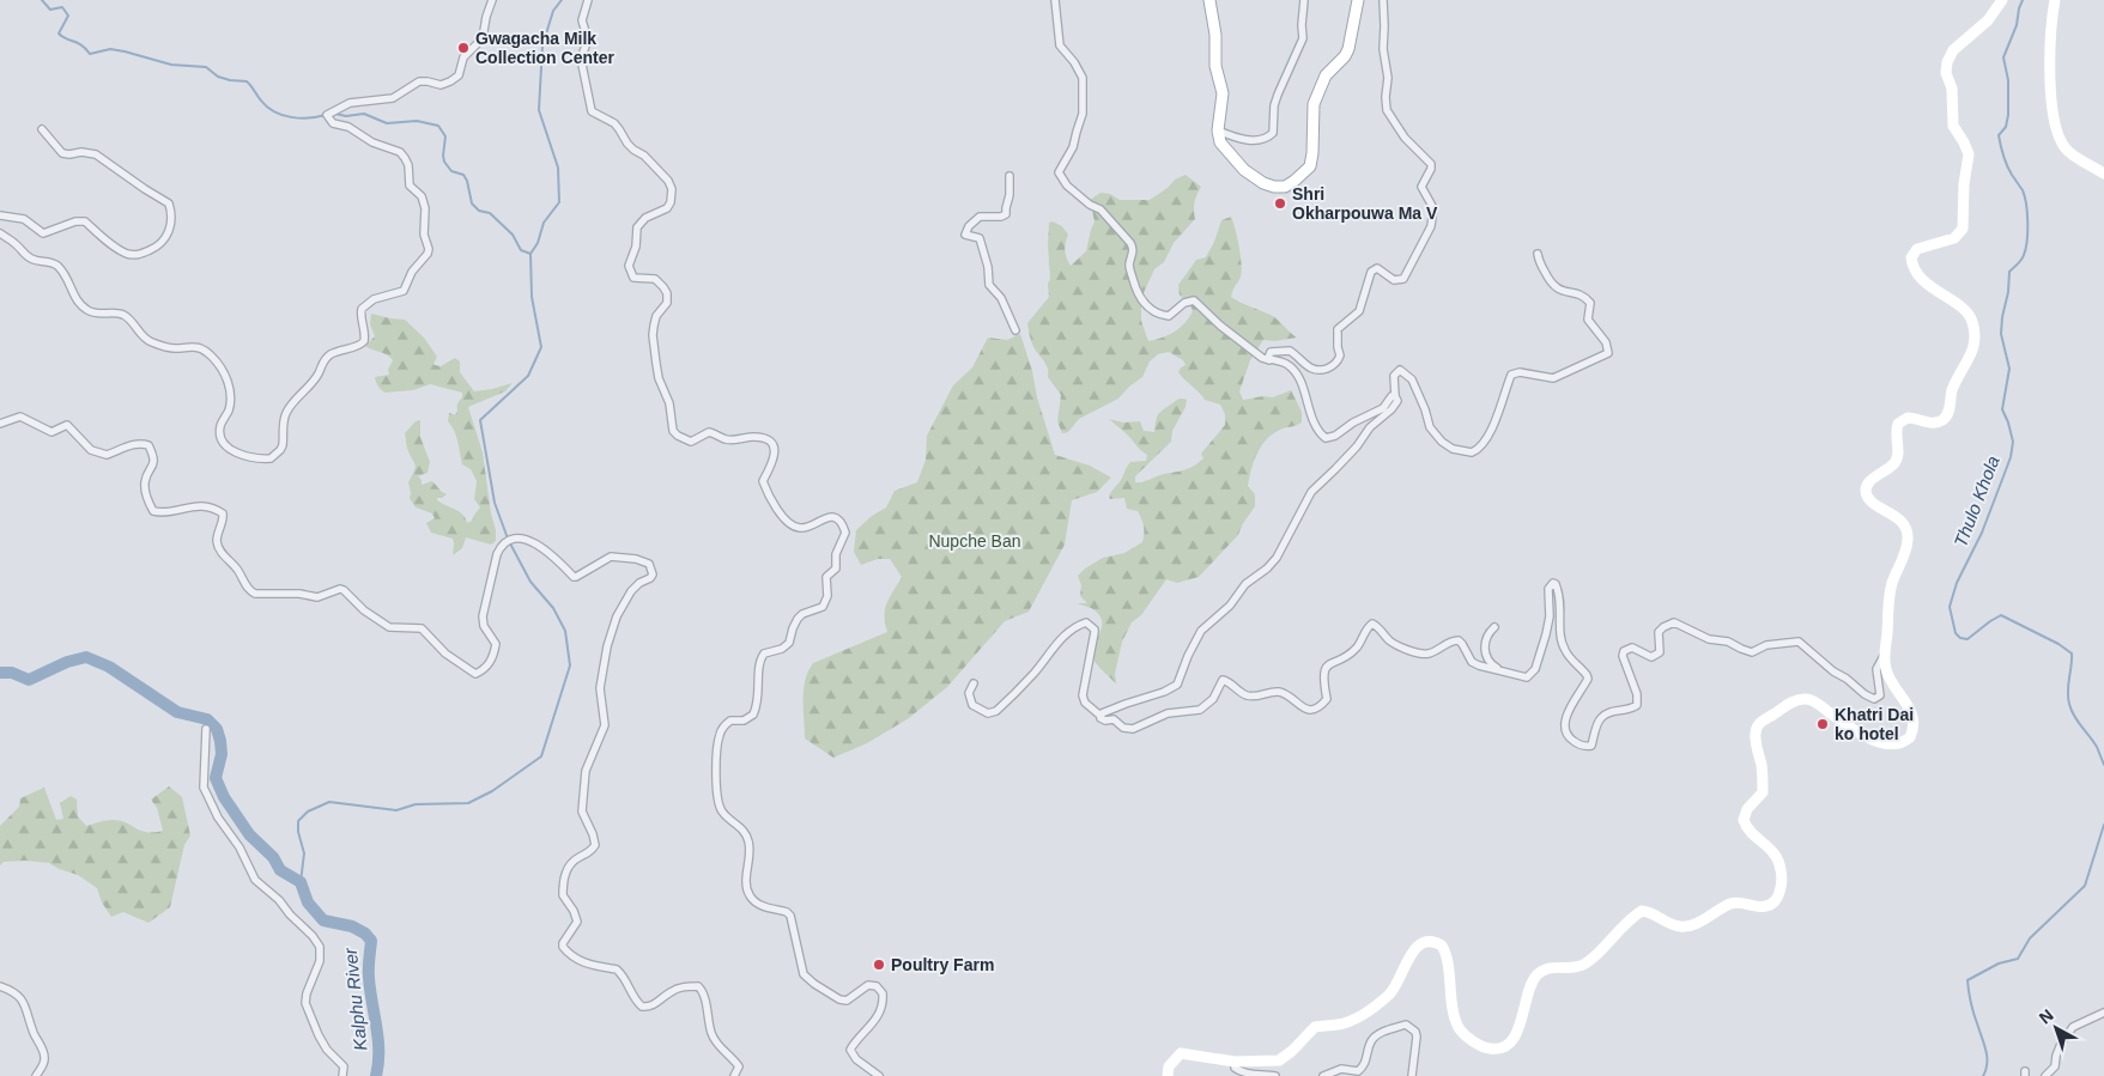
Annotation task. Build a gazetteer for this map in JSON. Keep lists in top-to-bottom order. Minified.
{"water":["Thulo Khola","Kalphu River"],"parks":["Nupche Ban"],"places":["Gwagacha Milk Collection Center","Shri Okharpouwa Ma V","Khatri Dai ko hotel","Poultry Farm"],"north":"top left"}
